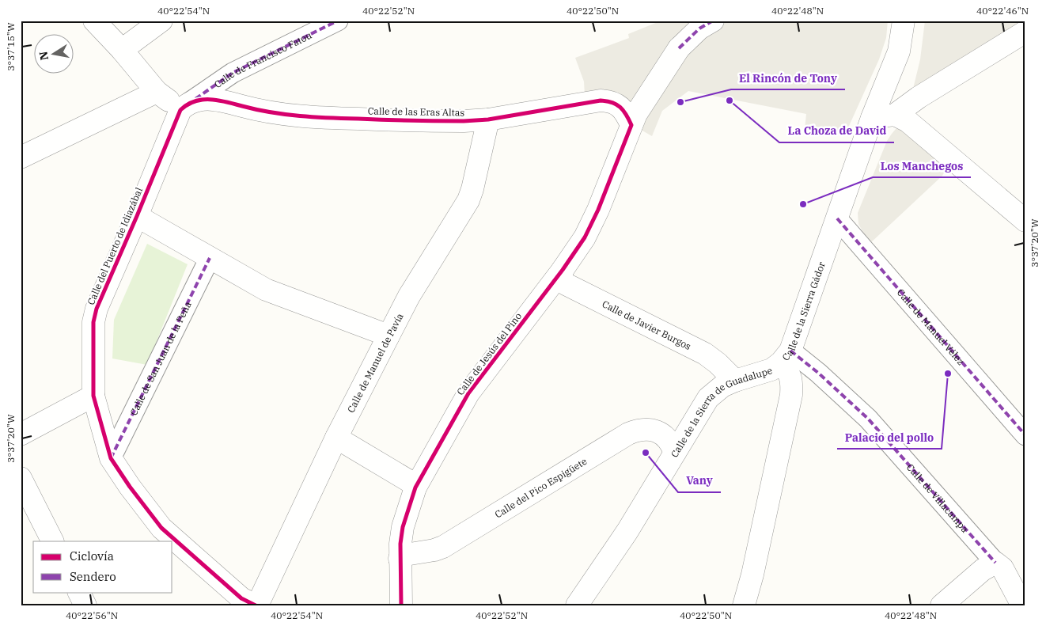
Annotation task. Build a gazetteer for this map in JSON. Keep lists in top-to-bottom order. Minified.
{"streets":{"street":["Calle de Francisco Fatou","Calle de las Eras Altas","Calle del Puerto de Idiazábal","Calle de la Sierra Gádor","Calle de Javier Burgos","Calle de Manuel Vélez","Calle de Jesús del Pino","Calle de San Juan de la Peña","Calle de Manuel de Pavía","Calle de la Sierra de Guadalupe","Calle del Pico Espigüete","Calle de Villacampa"]},"crossings":[["Calle de Francisco Fatou","Calle de las Eras Altas"],["Calle de Francisco Fatou","Calle del Puerto de Idiazábal"],["Calle de las Eras Altas","Calle del Puerto de Idiazábal"],["Calle de las Eras Altas","Calle de Jesús del Pino"],["Calle de las Eras Altas","Calle de Manuel de Pavía"],["Calle del Puerto de Idiazábal","Calle de San Juan de la Peña"],["Calle del Puerto de Idiazábal","Calle de Manuel de Pavía"],["Calle de la Sierra Gádor","Calle de Manuel Vélez"],["Calle de la Sierra Gádor","Calle de la Sierra de Guadalupe"],["Calle de la Sierra Gádor","Calle de Villacampa"],["Calle de Javier Burgos","Calle de Jesús del Pino"],["Calle de Javier Burgos","Calle de la Sierra de Guadalupe"],["Calle de Jesús del Pino","Calle del Pico Espigüete"],["Calle de la Sierra de Guadalupe","Calle del Pico Espigüete"],["Calle de la Sierra de Guadalupe","Calle de Villacampa"]],"places":["La Choza de David","El Rincón de Tony","Los Manchegos","Palacio del pollo","Vany"],"legend":["Ciclovía","Sendero"],"north":"left","coordinates":["40°22'54\"N","40°22'52\"N","40°22'50\"N","40°22'48\"N","40°22'46\"N","3°37'15\"W","3°37'20\"W","40°22'56\"N"]}
